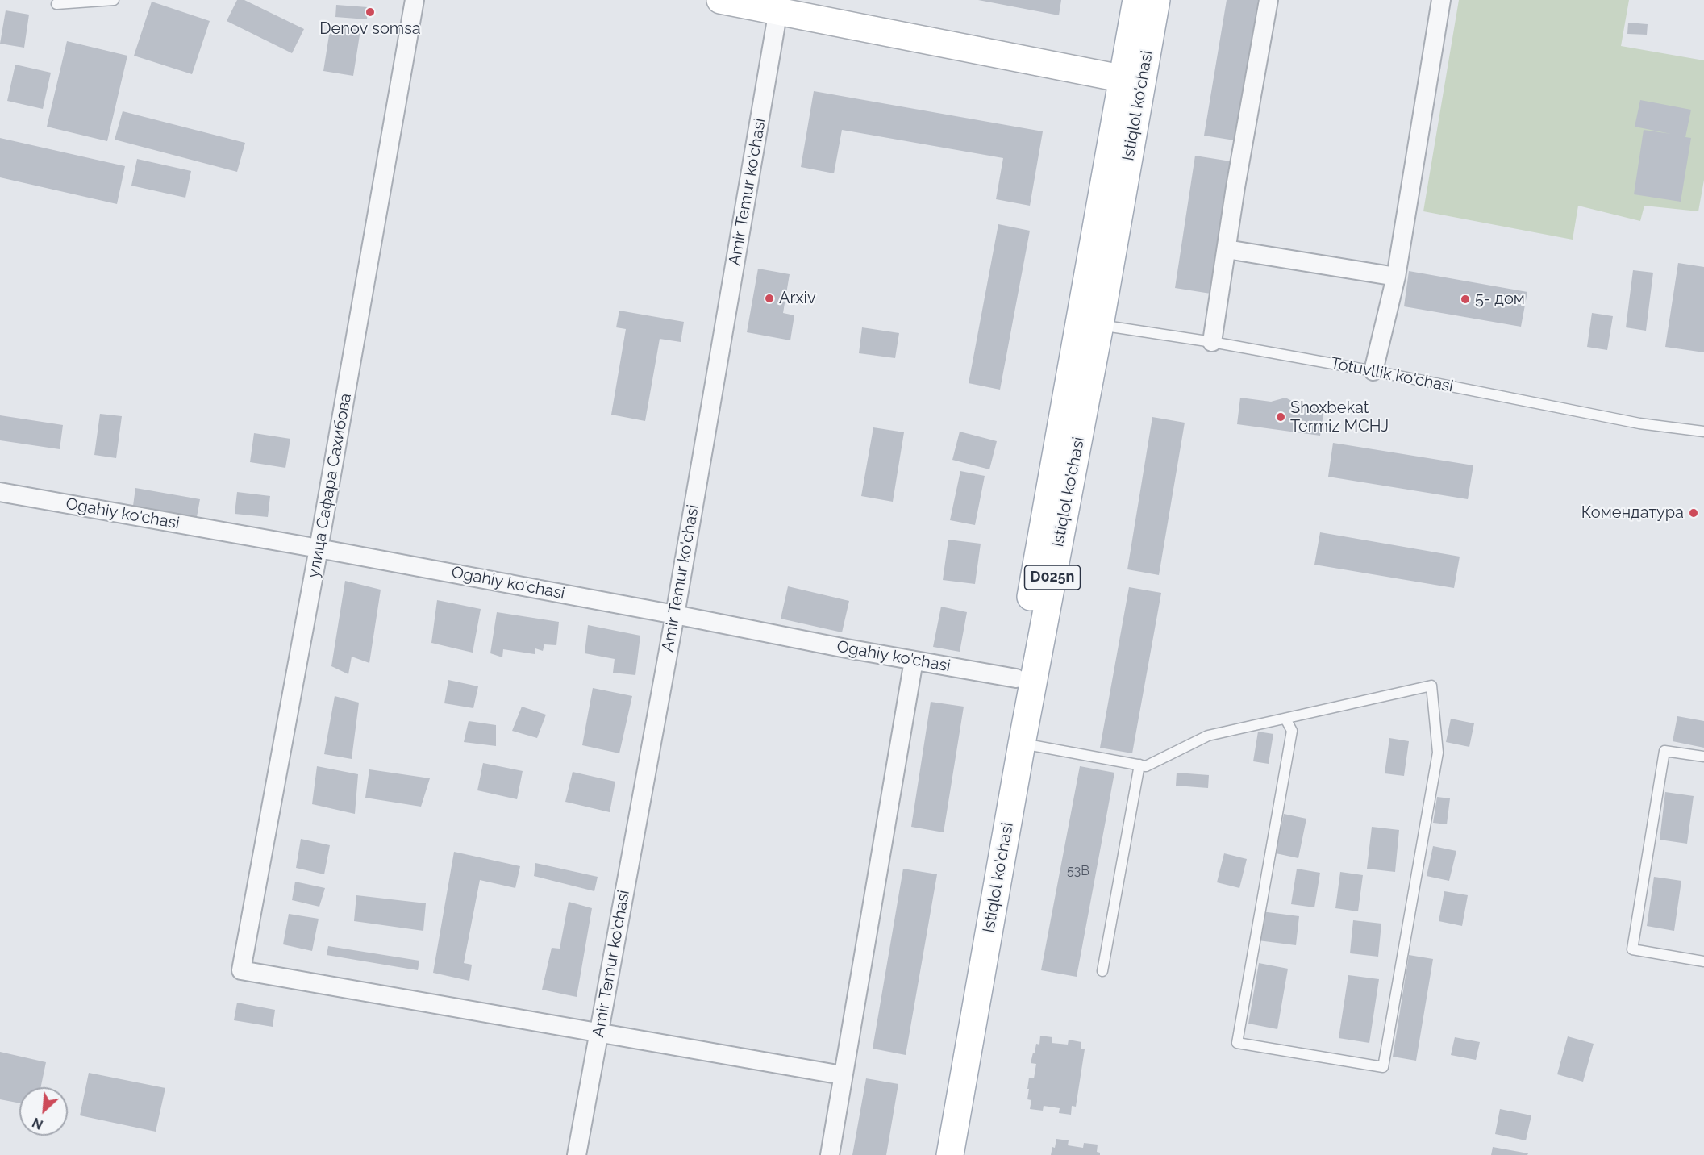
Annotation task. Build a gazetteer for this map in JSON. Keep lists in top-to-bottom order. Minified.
{"streets":{"main road":["Istiqlol ko'chasi","D025n"],"street":["Amir Temur ko'chasi","улица Сафара Сахибова","Ogahiy ko'chasi"],"lane":["Totuvllik ko'chasi"]},"crossings":[["Istiqlol ko'chasi","Totuvllik ko'chasi"],["Istiqlol ko'chasi","Ogahiy ko'chasi"],["Amir Temur ko'chasi","улица Сафара Сахибова"],["Amir Temur ko'chasi","Ogahiy ko'chasi"],["улица Сафара Сахибова","Ogahiy ko'chasi"]],"places":["Denov somsa","Arxiv","5- дом","Shoxbekat Termiz MCHJ","Комендатура"],"house_numbers":["53B"],"north":"bottom left"}
